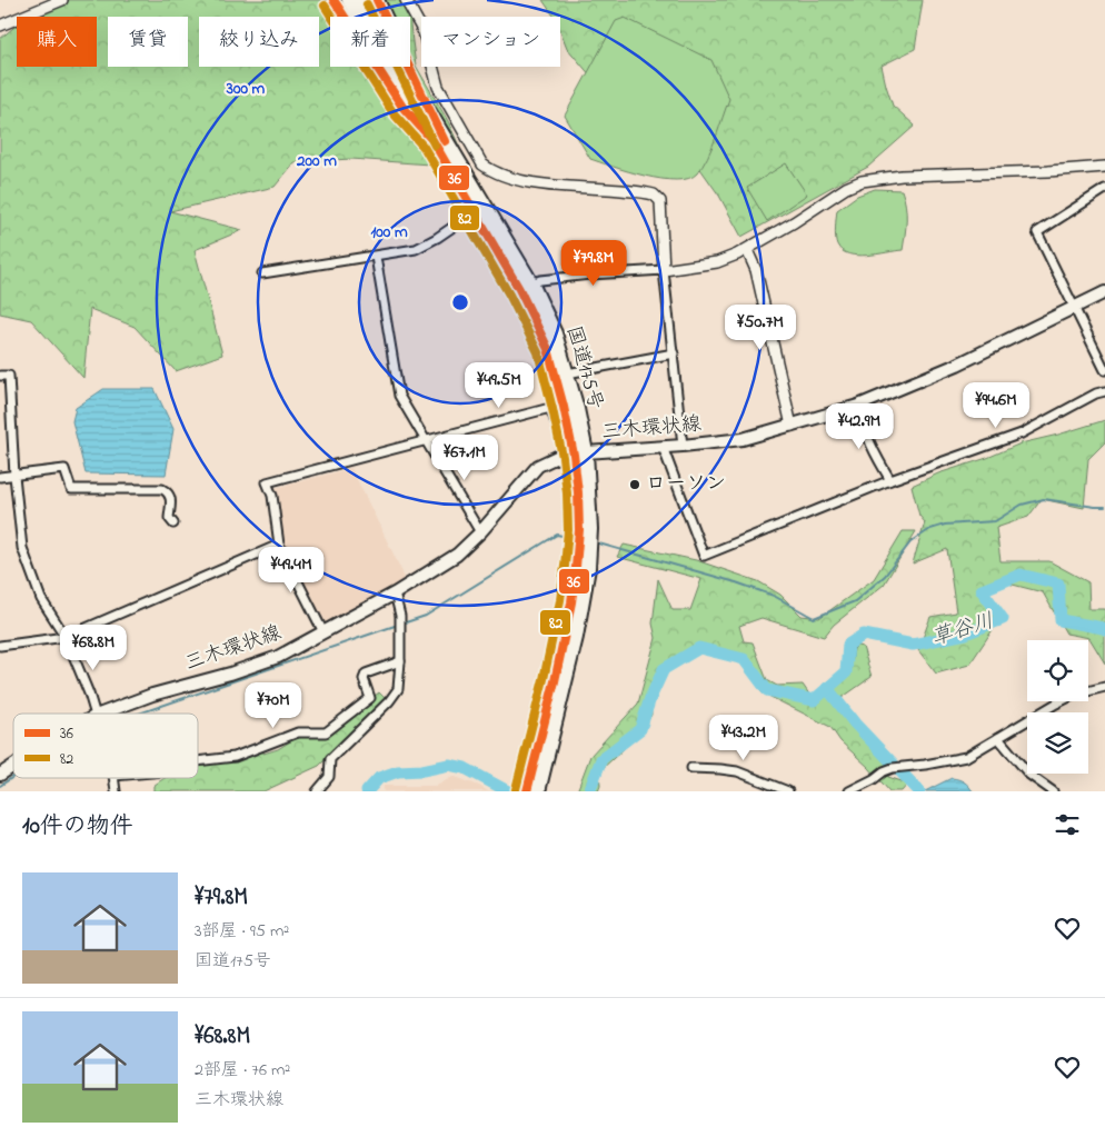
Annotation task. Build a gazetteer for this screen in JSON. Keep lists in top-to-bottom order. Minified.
{"streets":{"highway":["国道175号"],"main road":["三木環状線"]},"crossings":[["国道175号","三木環状線"]],"water":["草谷川"],"places":["ローソン"],"lines":["transit line 36","transit line 82"],"legend":["36","82"],"page":{"chip":["購入","賃貸","絞り込み","新着","マンション"],"price":["¥79.8M","¥50.7M","¥49.5M","¥94.6M","¥42.9M","¥67.1M","¥49.4M","¥68.8M","¥70M","¥43.2M"],"heading":"10件の物件","list":[{"name":"¥79.8M","note":"3部屋 · 95 m² · 国道175号"},{"name":"¥68.8M","note":"2部屋 · 76 m² · 三木環状線"}]},"rings":["300 m","200 m","100 m"]}
